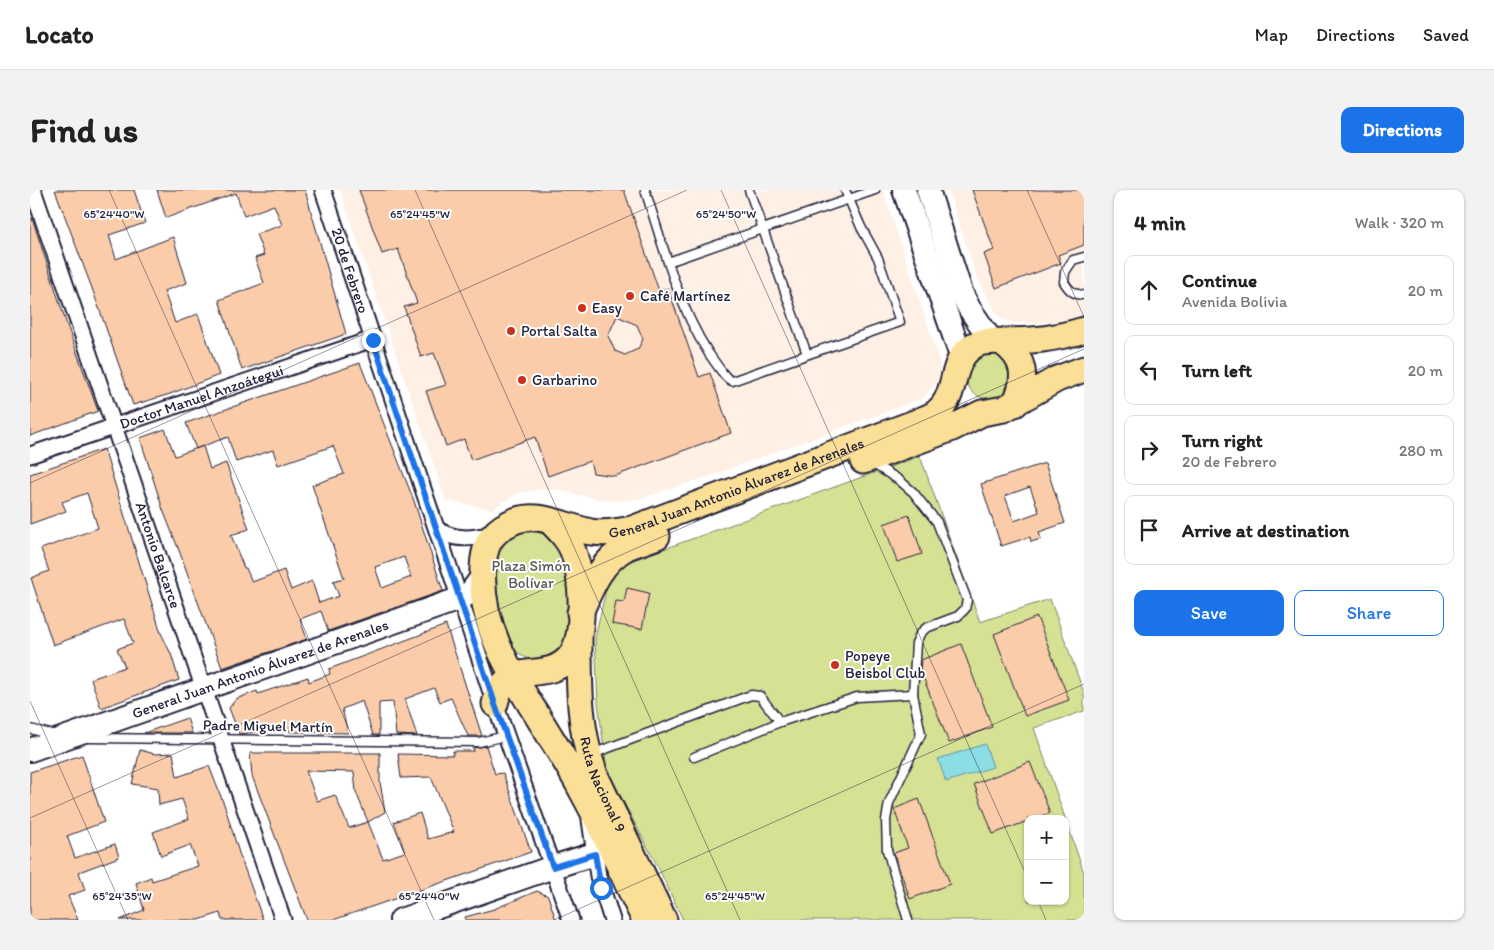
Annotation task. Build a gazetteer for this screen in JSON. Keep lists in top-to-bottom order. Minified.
{"streets":{"main road":["General Juan Antonio Álvarez de Arenales","Ruta Nacional 9"],"street":["20 de Febrero","Doctor Manuel Anzoátegui","Antonio Balcarce"],"lane":["Padre Miguel Martín"]},"crossings":[["20 de Febrero","Doctor Manuel Anzoátegui"],["20 de Febrero","General Juan Antonio Álvarez de Arenales"],["20 de Febrero","Padre Miguel Martín"],["Doctor Manuel Anzoátegui","Antonio Balcarce"],["General Juan Antonio Álvarez de Arenales","Antonio Balcarce"],["General Juan Antonio Álvarez de Arenales","Padre Miguel Martín"],["General Juan Antonio Álvarez de Arenales","Ruta Nacional 9"],["Antonio Balcarce","Padre Miguel Martín"]],"parks":["Plaza Simón Bolívar"],"places":["Café Martínez","Easy","Portal Salta","Garbarino","Popeye Beisbol Club"],"page":{"header":"Locato","nav":["Map","Directions","Saved"],"buttons":["Directions",["Save","Share"]],"title":"Find us","heading":["4 min","Walk · 320 m"],"list":[["Continue","Avenida Bolivia","20 m"],["Turn left","20 m"],["Turn right","20 de Febrero","280 m"],"Arrive at destination"],"map_buttons":["+","−"]},"coordinates":["65°24'40\"W","65°24'45\"W","65°24'50\"W","65°24'35\"W"]}
